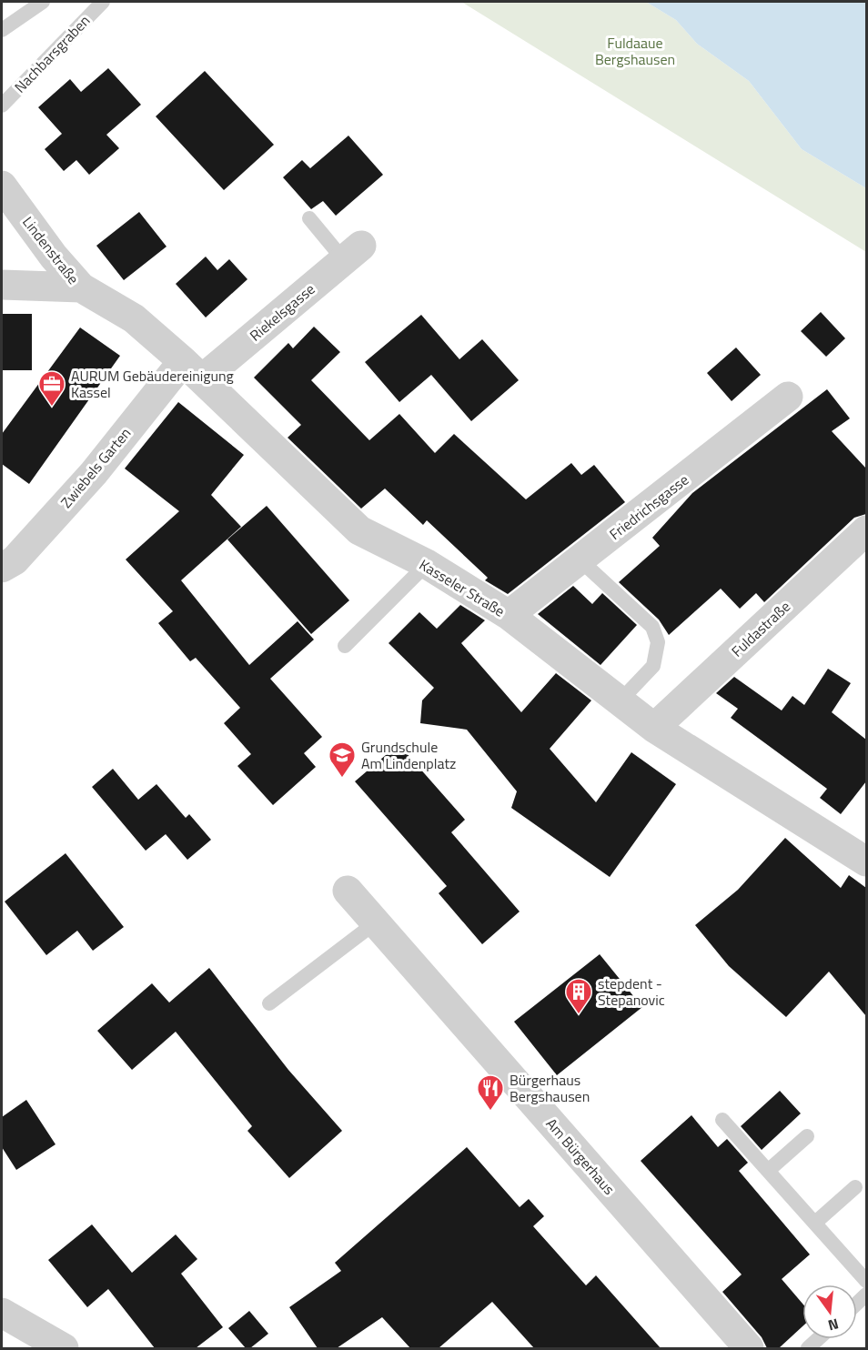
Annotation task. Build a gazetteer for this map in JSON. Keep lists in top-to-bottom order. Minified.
{"streets":{"street":["Lindenstraße","Riekelsgasse","Zwiebels Garten","Friedrichsgasse","Kasseler Straße","Fuldastraße","Am Bürgerhaus"],"lane":["Nachbarsgraben"]},"crossings":[["Lindenstraße","Kasseler Straße"],["Riekelsgasse","Zwiebels Garten"],["Riekelsgasse","Kasseler Straße"],["Zwiebels Garten","Kasseler Straße"],["Friedrichsgasse","Kasseler Straße"],["Kasseler Straße","Fuldastraße"]],"parks":["Fuldaaue Bergshausen"],"places":{"office":["AURUM Gebäudereinigung Kassel"],"school or university":["Grundschule Am Lindenplatz"],"building":["stepdent - Stepanovic"],"restaurant":["Bürgerhaus Bergshausen"]},"north":"bottom"}
